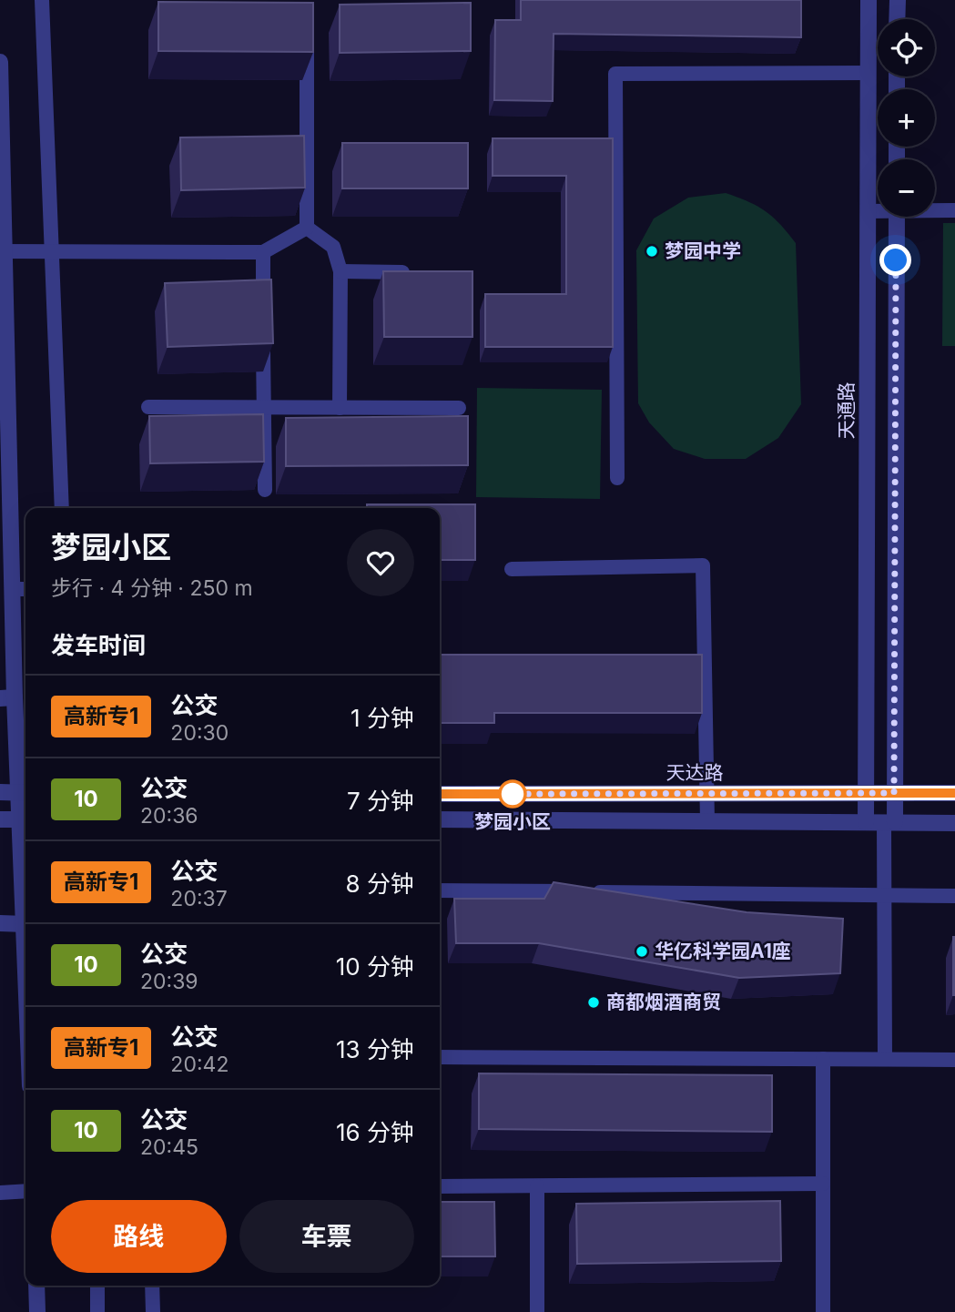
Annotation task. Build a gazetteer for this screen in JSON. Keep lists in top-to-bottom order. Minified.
{"streets":{"street":["天通路","天达路"]},"crossings":[["天通路","天达路"]],"places":["梦园中学","梦园小区","华亿科学园A1座","商都烟酒商贸"],"lines":["bus line 高新专1"],"page":{"map_buttons":["+","−"],"heading":[["梦园小区","步行 · 4 分钟 · 250 m"],"发车时间"],"list":[{"mark":"高新专1","name":"公交","note":"20:30","value":"1 分钟"},{"mark":"10","name":"公交","note":"20:36","value":"7 分钟"},{"mark":"高新专1","name":"公交","note":"20:37","value":"8 分钟"},{"mark":"10","name":"公交","note":"20:39","value":"10 分钟"},{"mark":"高新专1","name":"公交","note":"20:42","value":"13 分钟"},{"mark":"10","name":"公交","note":"20:45","value":"16 分钟"}],"buttons":["路线","车票"]}}
